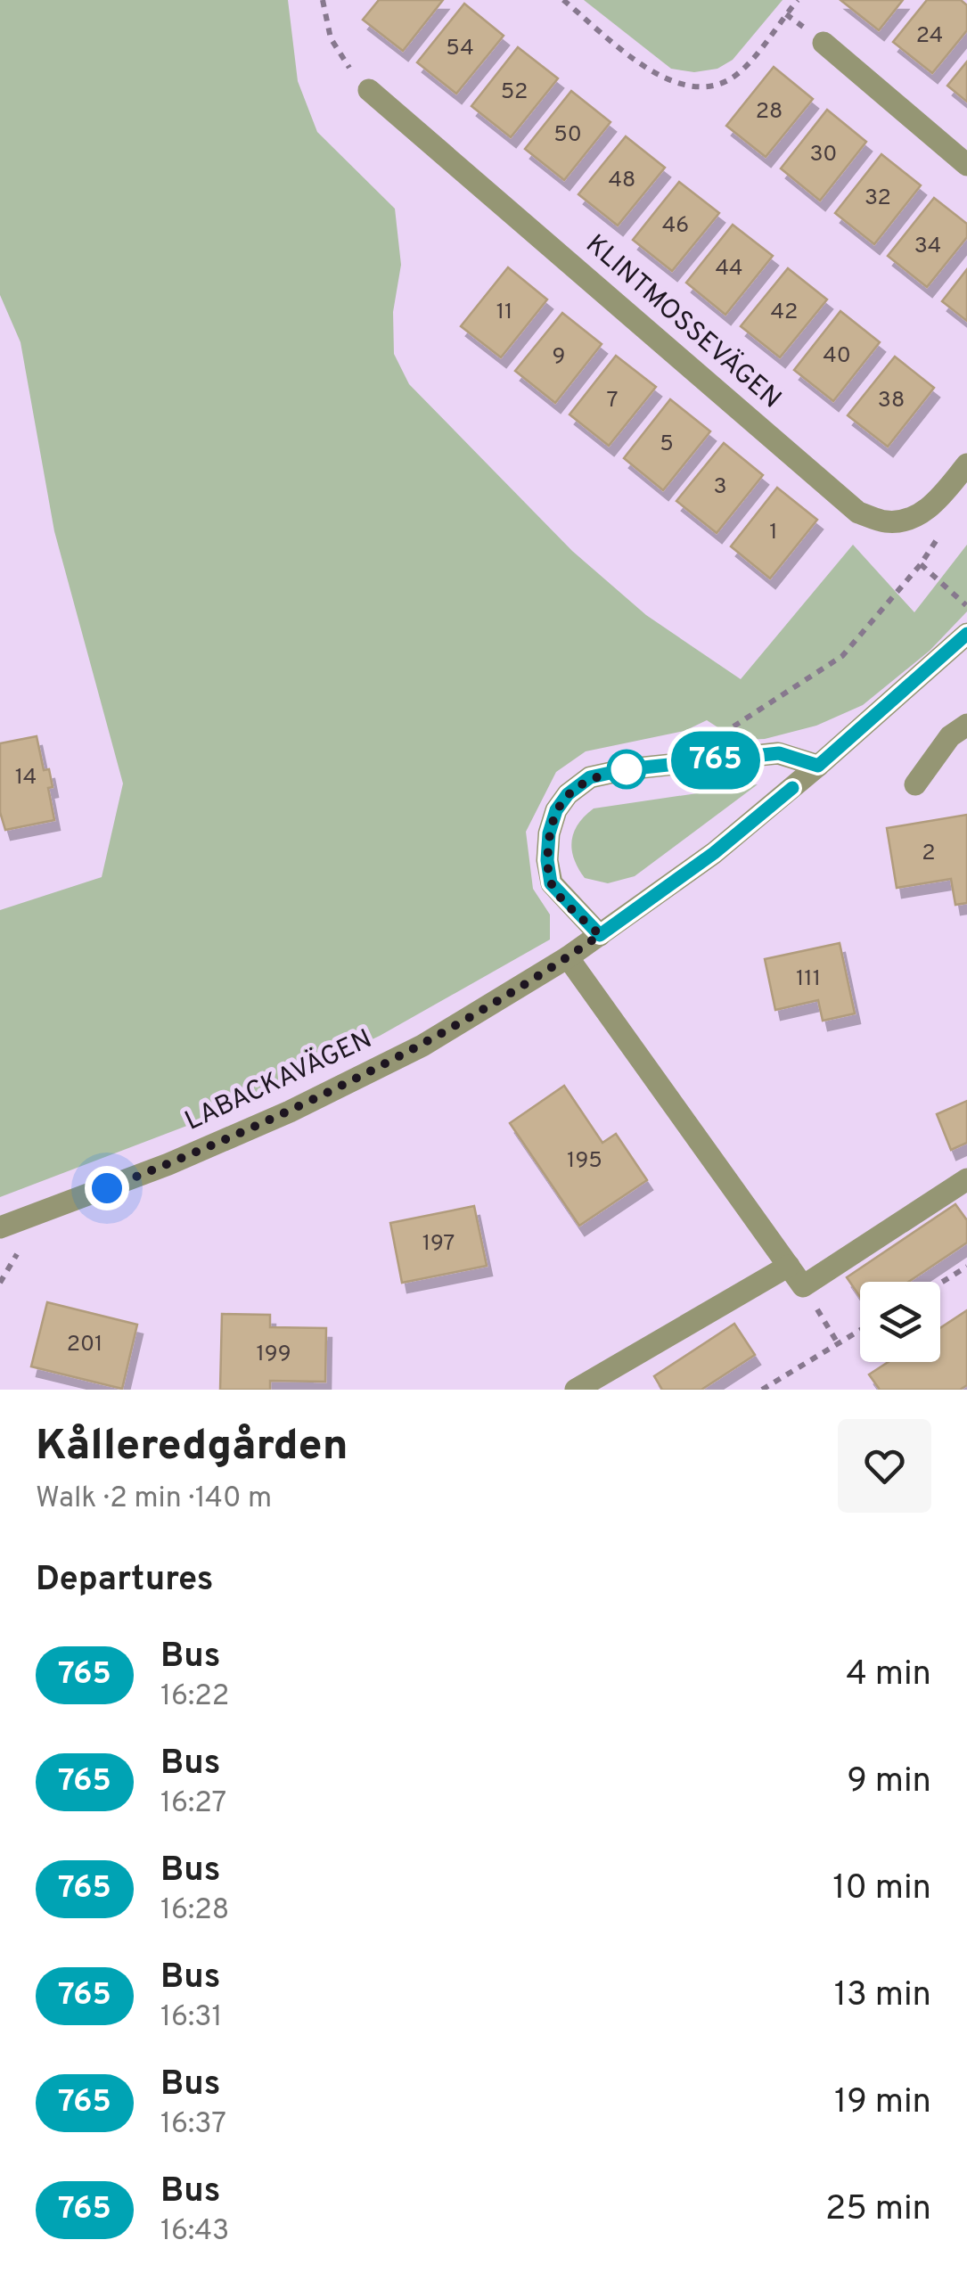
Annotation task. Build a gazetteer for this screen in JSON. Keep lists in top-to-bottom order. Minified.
{"streets":{"street":["KLINTMOSSEVÄGEN","LABACKAVÄGEN"]},"lines":["bus line 765"],"house_numbers":["24","54","52","28","50","30","48","32","46","34","44","11","42","40","9","7","38","5","3","1","14","2","111","195","197","201","199"],"page":{"on_map":"765","heading":[["Kålleredgården","Walk · 2 min · 140 m"],"Departures"],"list":[{"mark":"765","name":"Bus","note":"16:22","value":"4 min"},{"mark":"765","name":"Bus","note":"16:27","value":"9 min"},{"mark":"765","name":"Bus","note":"16:28","value":"10 min"},{"mark":"765","name":"Bus","note":"16:31","value":"13 min"},{"mark":"765","name":"Bus","note":"16:37","value":"19 min"},{"mark":"765","name":"Bus","note":"16:43","value":"25 min"}]}}
